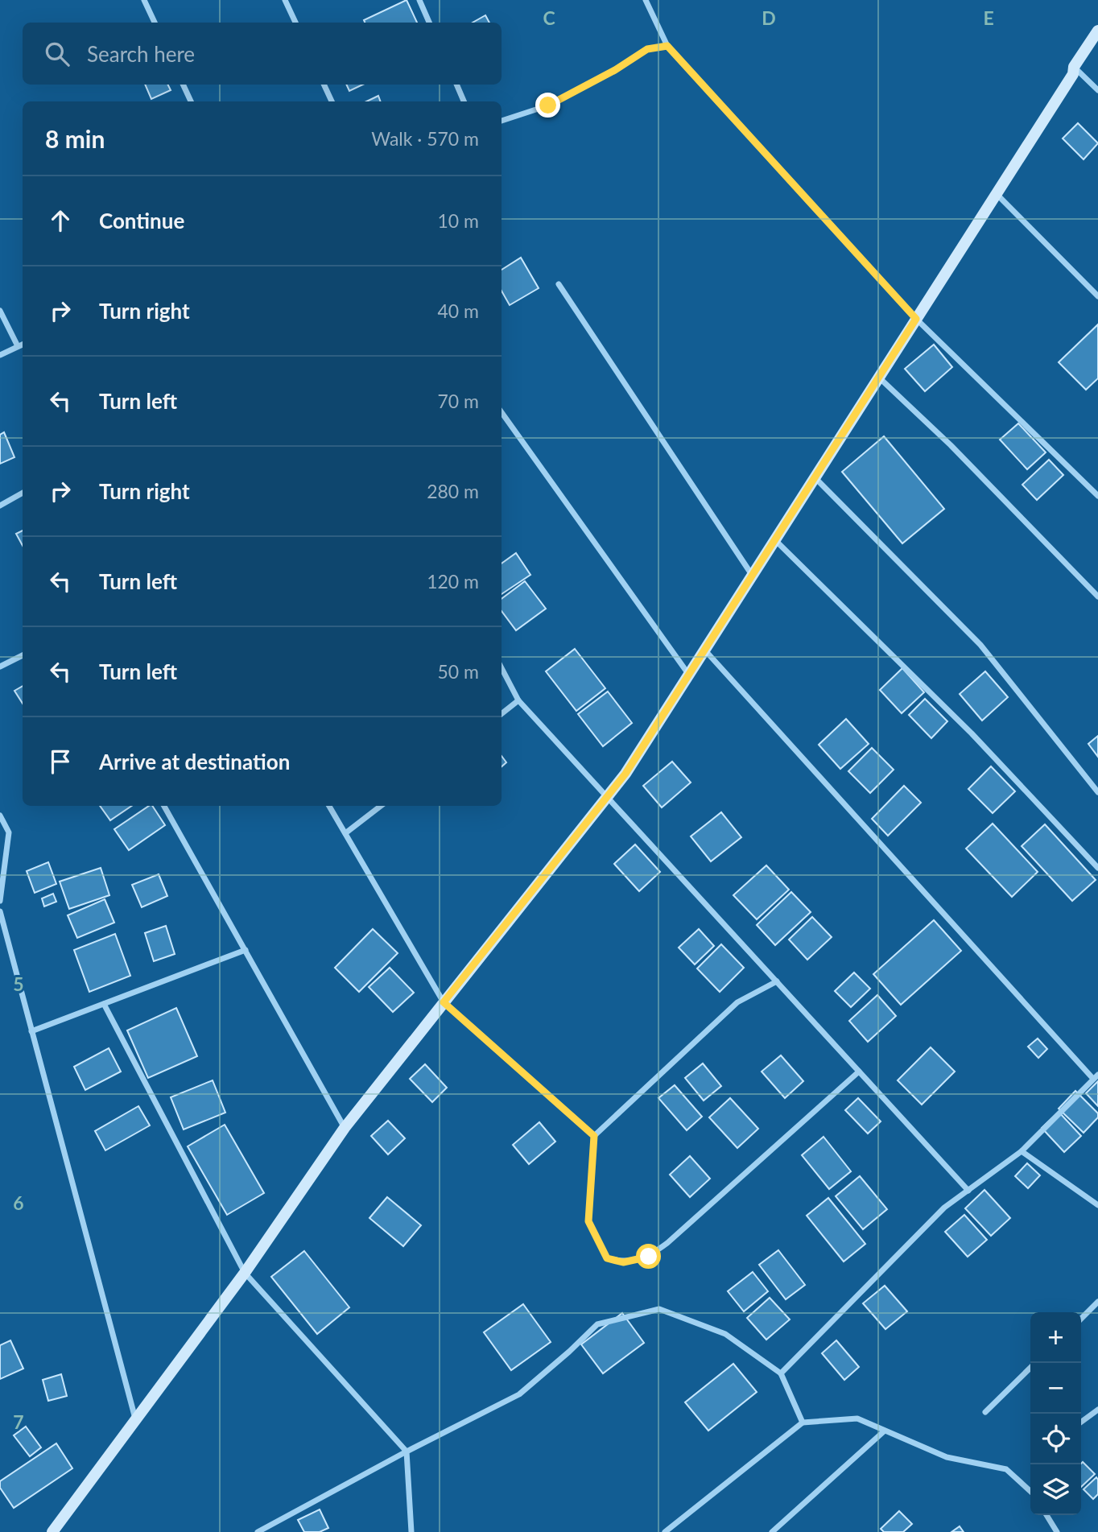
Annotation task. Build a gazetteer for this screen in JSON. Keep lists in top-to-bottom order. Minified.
{"page":{"search":"Search here","heading":["8 min","Walk · 570 m"],"list":[["Continue","10 m"],["Turn right","40 m"],["Turn left","70 m"],["Turn right","280 m"],["Turn left","120 m"],["Turn left","50 m"],"Arrive at destination"],"map_buttons":["+","−"]},"grid":{"columns":["C","D","E"],"rows":["5","6","7"]}}
